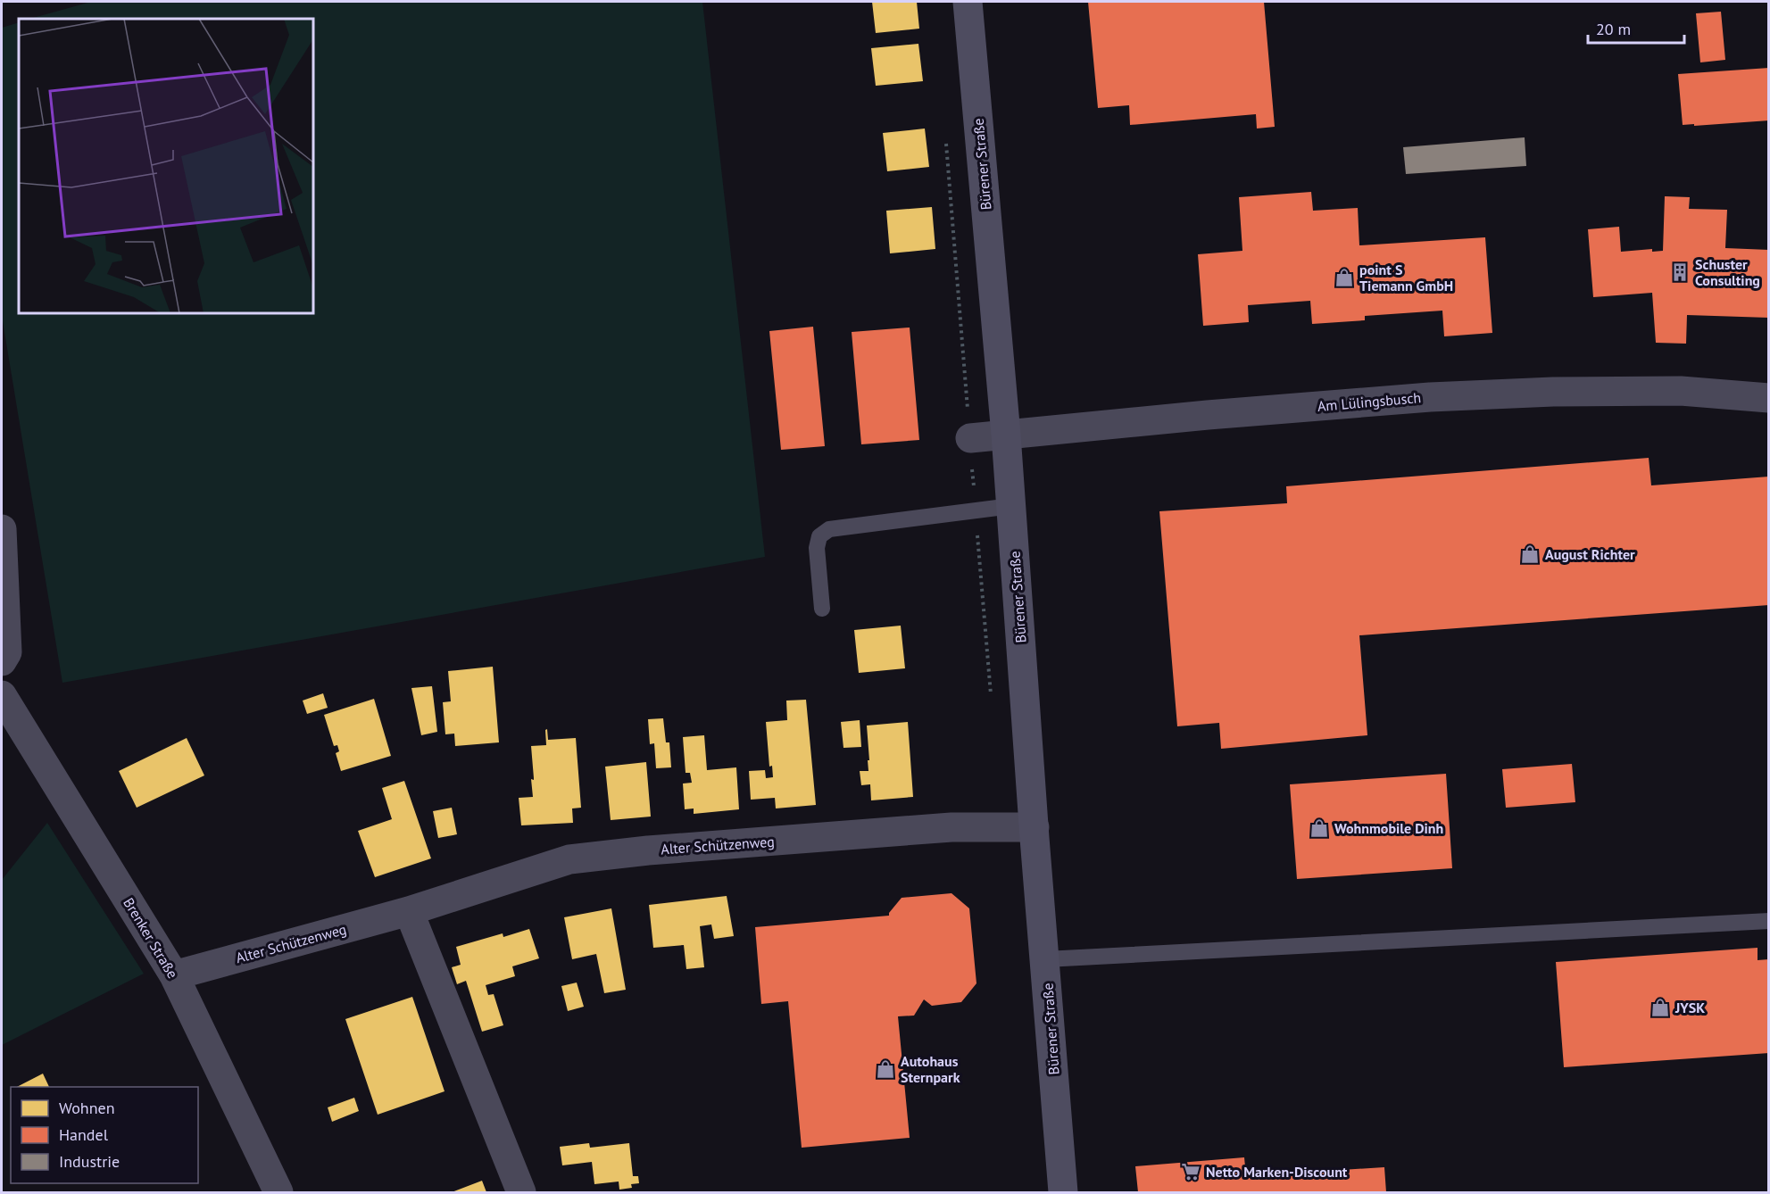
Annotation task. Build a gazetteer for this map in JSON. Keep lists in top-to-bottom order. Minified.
{"streets":{"main road":["Bürener Straße"],"street":["Am Lülingsbusch","Alter Schützenweg","Brenker Straße"]},"crossings":[["Bürener Straße","Am Lülingsbusch"],["Bürener Straße","Alter Schützenweg"],["Alter Schützenweg","Brenker Straße"]],"places":{"building":["Schuster Consulting"],"shop":["point S Tiemann GmbH","August Richter","Wohnmobile Dinh","JYSK","Autohaus Sternpark"],"supermarket":["Netto Marken-Discount"]},"legend":["Wohnen","Handel","Industrie"],"scale_bar":"20 m"}
